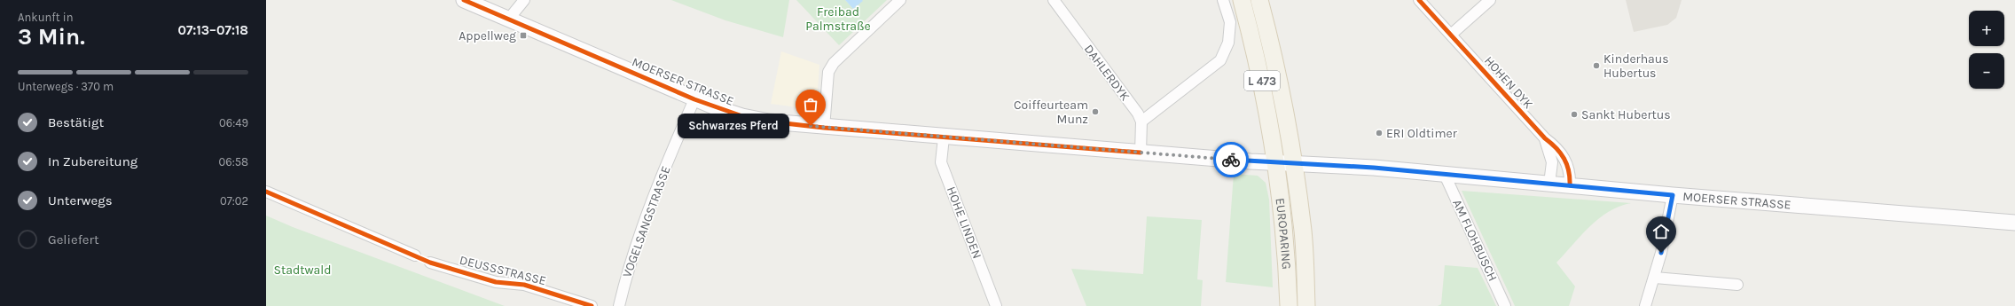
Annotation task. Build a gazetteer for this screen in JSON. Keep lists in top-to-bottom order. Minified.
{"streets":{"main road":["L 473","MOERSER STRASSE","EUROPARING"],"street":["DAHLERDYK","HOHEN DYK","VOGELSANGSTRASSE","HOHE LINDEN","AM FLOHBUSCH","DEUSSSTRASSE"]},"crossings":[["L 473","MOERSER STRASSE"],["L 473","EUROPARING"],["MOERSER STRASSE","HOHEN DYK"],["MOERSER STRASSE","VOGELSANGSTRASSE"],["MOERSER STRASSE","HOHE LINDEN"],["MOERSER STRASSE","EUROPARING"],["MOERSER STRASSE","AM FLOHBUSCH"]],"parks":["Freibad Palmstraße","Stadtwald"],"places":{"transit":["Appellweg"],"other":["Kinderhaus Hubertus","Coiffeurteam Munz","Sankt Hubertus","Schwarzes Pferd","ERI Oldtimer"]},"page":{"heading":["3 Min.","Ankunft in","07:13–07:18"],"map_buttons":["+","−"],"bar":"Unterwegs · 370 m","list":[["Bestätigt","06:49"],["In Zubereitung","06:58"],["Unterwegs","07:02"],"Geliefert"],"bubble":"Schwarzes Pferd"}}
